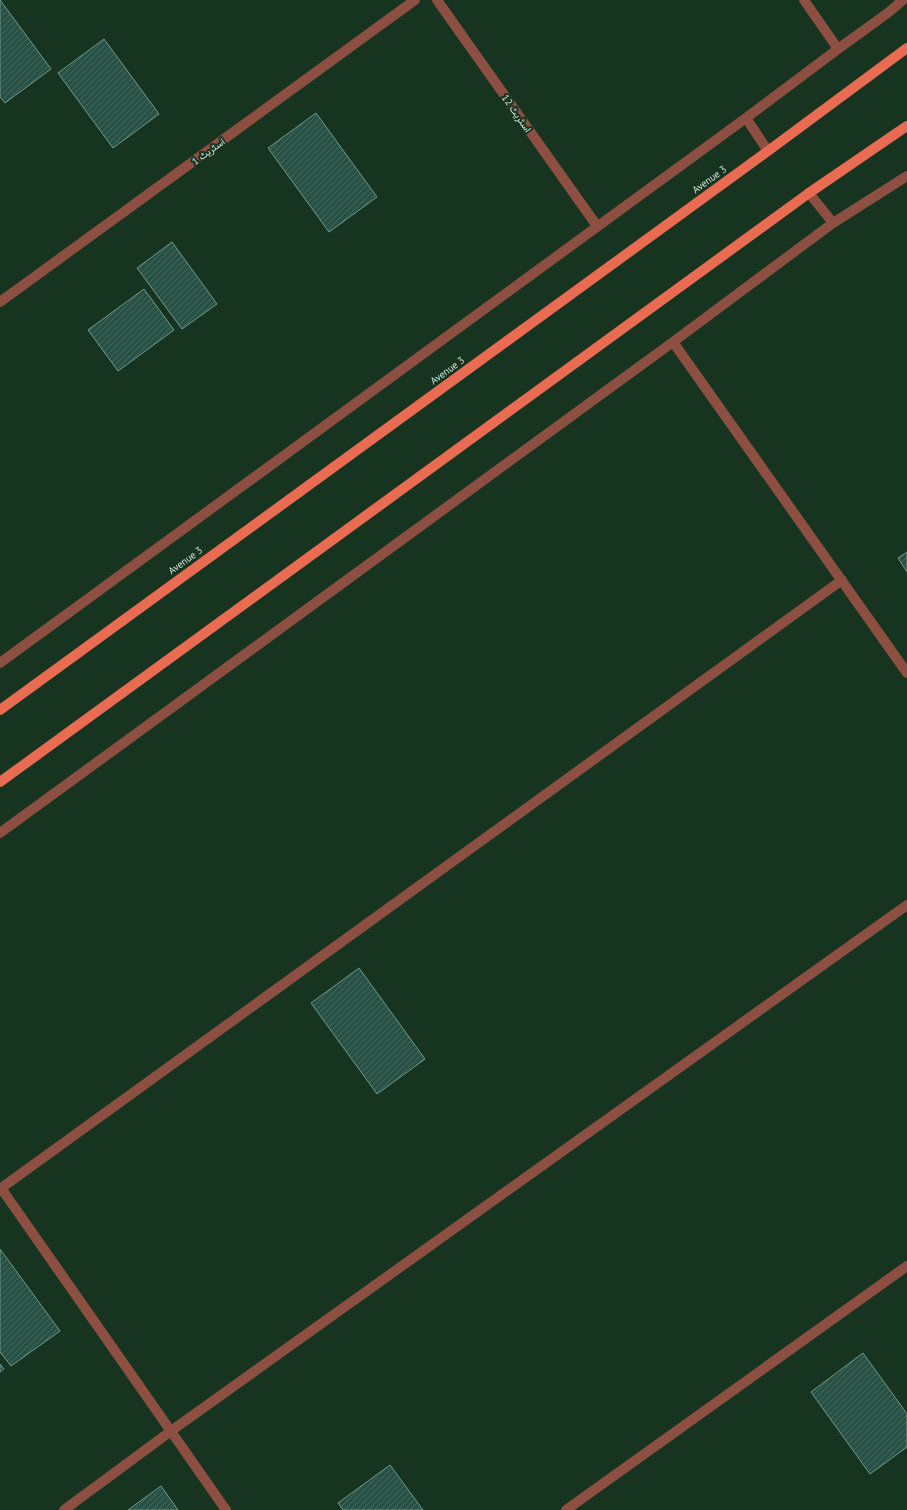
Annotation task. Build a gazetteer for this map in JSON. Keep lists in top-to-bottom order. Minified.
{"streets":{"main road":["Avenue 3"],"street":["اسٹریٹ 12","اسٹریٹ 1"]}}
